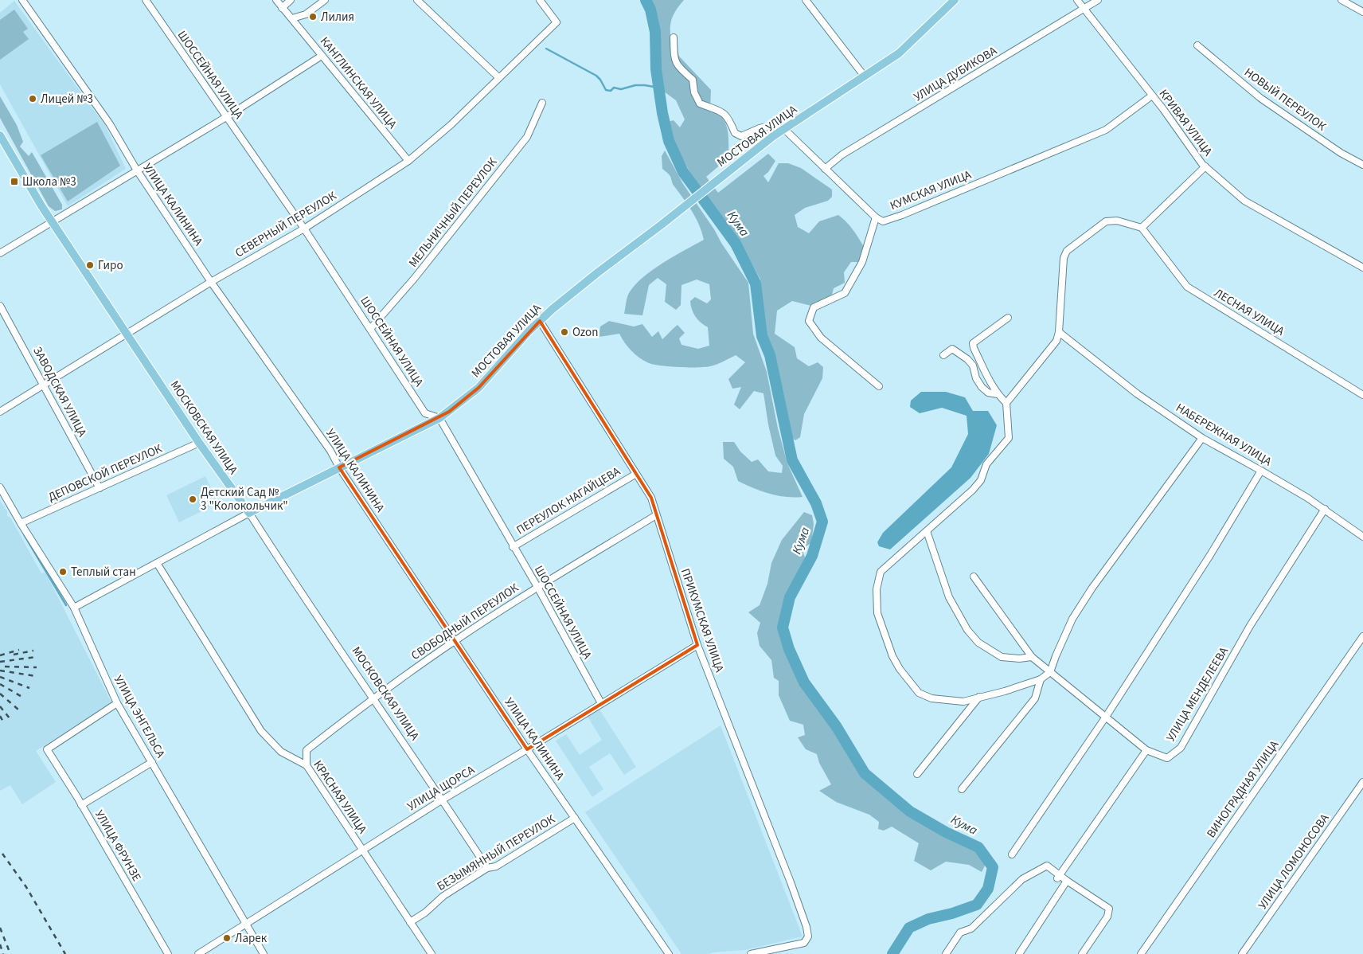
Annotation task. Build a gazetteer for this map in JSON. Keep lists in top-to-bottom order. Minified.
{"streets":{"main road":["МОСТОВАЯ УЛИЦА","МОСКОВСКАЯ УЛИЦА"],"street":["УЛИЦА ДУБИКОВА","ШОССЕЙНАЯ УЛИЦА","КАНГЛИНСКАЯ УЛИЦА","НОВЫЙ ПЕРЕУЛОК","КРИВАЯ УЛИЦА","КУМСКАЯ УЛИЦА","УЛИЦА КАЛИНИНА","МЕЛЬНИЧНЫЙ ПЕРЕУЛОК","СЕВЕРНЫЙ ПЕРЕУЛОК","ЛЕСНАЯ УЛИЦА","ЗАВОДСКАЯ УЛИЦА","НАБЕРЕЖНАЯ УЛИЦА","ДЕПОВСКОЙ ПЕРЕУЛОК","ПЕРЕУЛОК НАГАЙЦЕВА","ПРИКУМСКАЯ УЛИЦА","СВОБОДНЫЙ ПЕРЕУЛОК","УЛИЦА МЕНДЕЛЕЕВА","УЛИЦА ЭНГЕЛЬСА","УЛИЦА ЩОРСА","ВИНОГРАДНАЯ УЛИЦА","КРАСНАЯ УЛИЦА","УЛИЦА ФРУНЗЕ","БЕЗЫМЯННЫЙ ПЕРЕУЛОК","УЛИЦА ЛОМОНОСОВА"]},"crossings":[["УЛИЦА ДУБИКОВА","КРИВАЯ УЛИЦА"],["ШОССЕЙНАЯ УЛИЦА","МОСТОВАЯ УЛИЦА"],["ШОССЕЙНАЯ УЛИЦА","МЕЛЬНИЧНЫЙ ПЕРЕУЛОК"],["ШОССЕЙНАЯ УЛИЦА","СЕВЕРНЫЙ ПЕРЕУЛОК"],["ШОССЕЙНАЯ УЛИЦА","ПЕРЕУЛОК НАГАЙЦЕВА"],["ШОССЕЙНАЯ УЛИЦА","СВОБОДНЫЙ ПЕРЕУЛОК"],["ШОССЕЙНАЯ УЛИЦА","УЛИЦА ЩОРСА"],["КАНГЛИНСКАЯ УЛИЦА","СЕВЕРНЫЙ ПЕРЕУЛОК"],["КРИВАЯ УЛИЦА","КУМСКАЯ УЛИЦА"],["МОСТОВАЯ УЛИЦА","УЛИЦА КАЛИНИНА"],["МОСТОВАЯ УЛИЦА","МОСКОВСКАЯ УЛИЦА"],["МОСТОВАЯ УЛИЦА","ПРИКУМСКАЯ УЛИЦА"],["МОСТОВАЯ УЛИЦА","УЛИЦА ЭНГЕЛЬСА"],["МОСТОВАЯ УЛИЦА","КРАСНАЯ УЛИЦА"],["УЛИЦА КАЛИНИНА","СЕВЕРНЫЙ ПЕРЕУЛОК"],["УЛИЦА КАЛИНИНА","СВОБОДНЫЙ ПЕРЕУЛОК"],["УЛИЦА КАЛИНИНА","УЛИЦА ЩОРСА"],["УЛИЦА КАЛИНИНА","БЕЗЫМЯННЫЙ ПЕРЕУЛОК"],["СЕВЕРНЫЙ ПЕРЕУЛОК","ЗАВОДСКАЯ УЛИЦА"],["СЕВЕРНЫЙ ПЕРЕУЛОК","МОСКОВСКАЯ УЛИЦА"],["ЗАВОДСКАЯ УЛИЦА","ДЕПОВСКОЙ ПЕРЕУЛОК"],["МОСКОВСКАЯ УЛИЦА","ДЕПОВСКОЙ ПЕРЕУЛОК"],["МОСКОВСКАЯ УЛИЦА","СВОБОДНЫЙ ПЕРЕУЛОК"],["МОСКОВСКАЯ УЛИЦА","УЛИЦА ЩОРСА"],["МОСКОВСКАЯ УЛИЦА","БЕЗЫМЯННЫЙ ПЕРЕУЛОК"],["НАБЕРЕЖНАЯ УЛИЦА","УЛИЦА МЕНДЕЛЕЕВА"],["ДЕПОВСКОЙ ПЕРЕУЛОК","УЛИЦА ЭНГЕЛЬСА"],["ПЕРЕУЛОК НАГАЙЦЕВА","ПРИКУМСКАЯ УЛИЦА"],["ПРИКУМСКАЯ УЛИЦА","СВОБОДНЫЙ ПЕРЕУЛОК"],["ПРИКУМСКАЯ УЛИЦА","УЛИЦА ЩОРСА"],["СВОБОДНЫЙ ПЕРЕУЛОК","КРАСНАЯ УЛИЦА"],["УЛИЦА ЭНГЕЛЬСА","УЛИЦА ЩОРСА"],["УЛИЦА ЭНГЕЛЬСА","УЛИЦА ФРУНЗЕ"],["УЛИЦА ЩОРСА","КРАСНАЯ УЛИЦА"],["КРАСНАЯ УЛИЦА","БЕЗЫМЯННЫЙ ПЕРЕУЛОК"]],"water":["Кума"],"places":{"other":["Лилия","Лицей №3","Гиро","Ozon","Детский Сад № 3 \"Колокольчик\"","Теплый стан","Ларек"],"transit":["Школа №3"]}}
